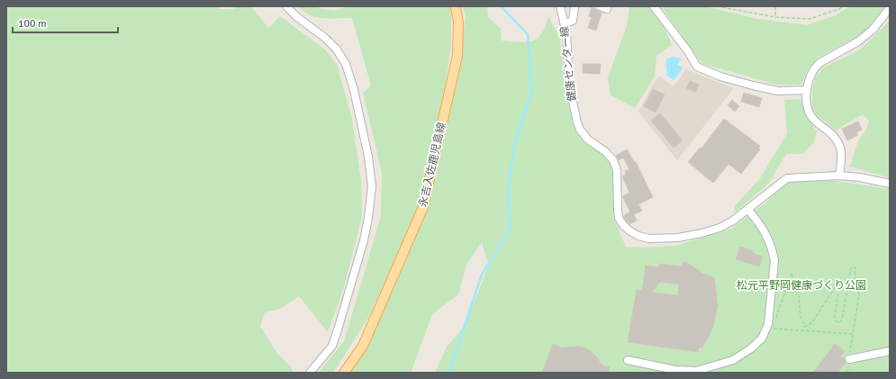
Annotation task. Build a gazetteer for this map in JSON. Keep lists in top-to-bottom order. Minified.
{"streets":{"main road":["永吉入佐鹿児島線"],"street":["健康センター線"]},"parks":["松元平野岡健康づくり公園"],"scale_bar":"100 m"}
